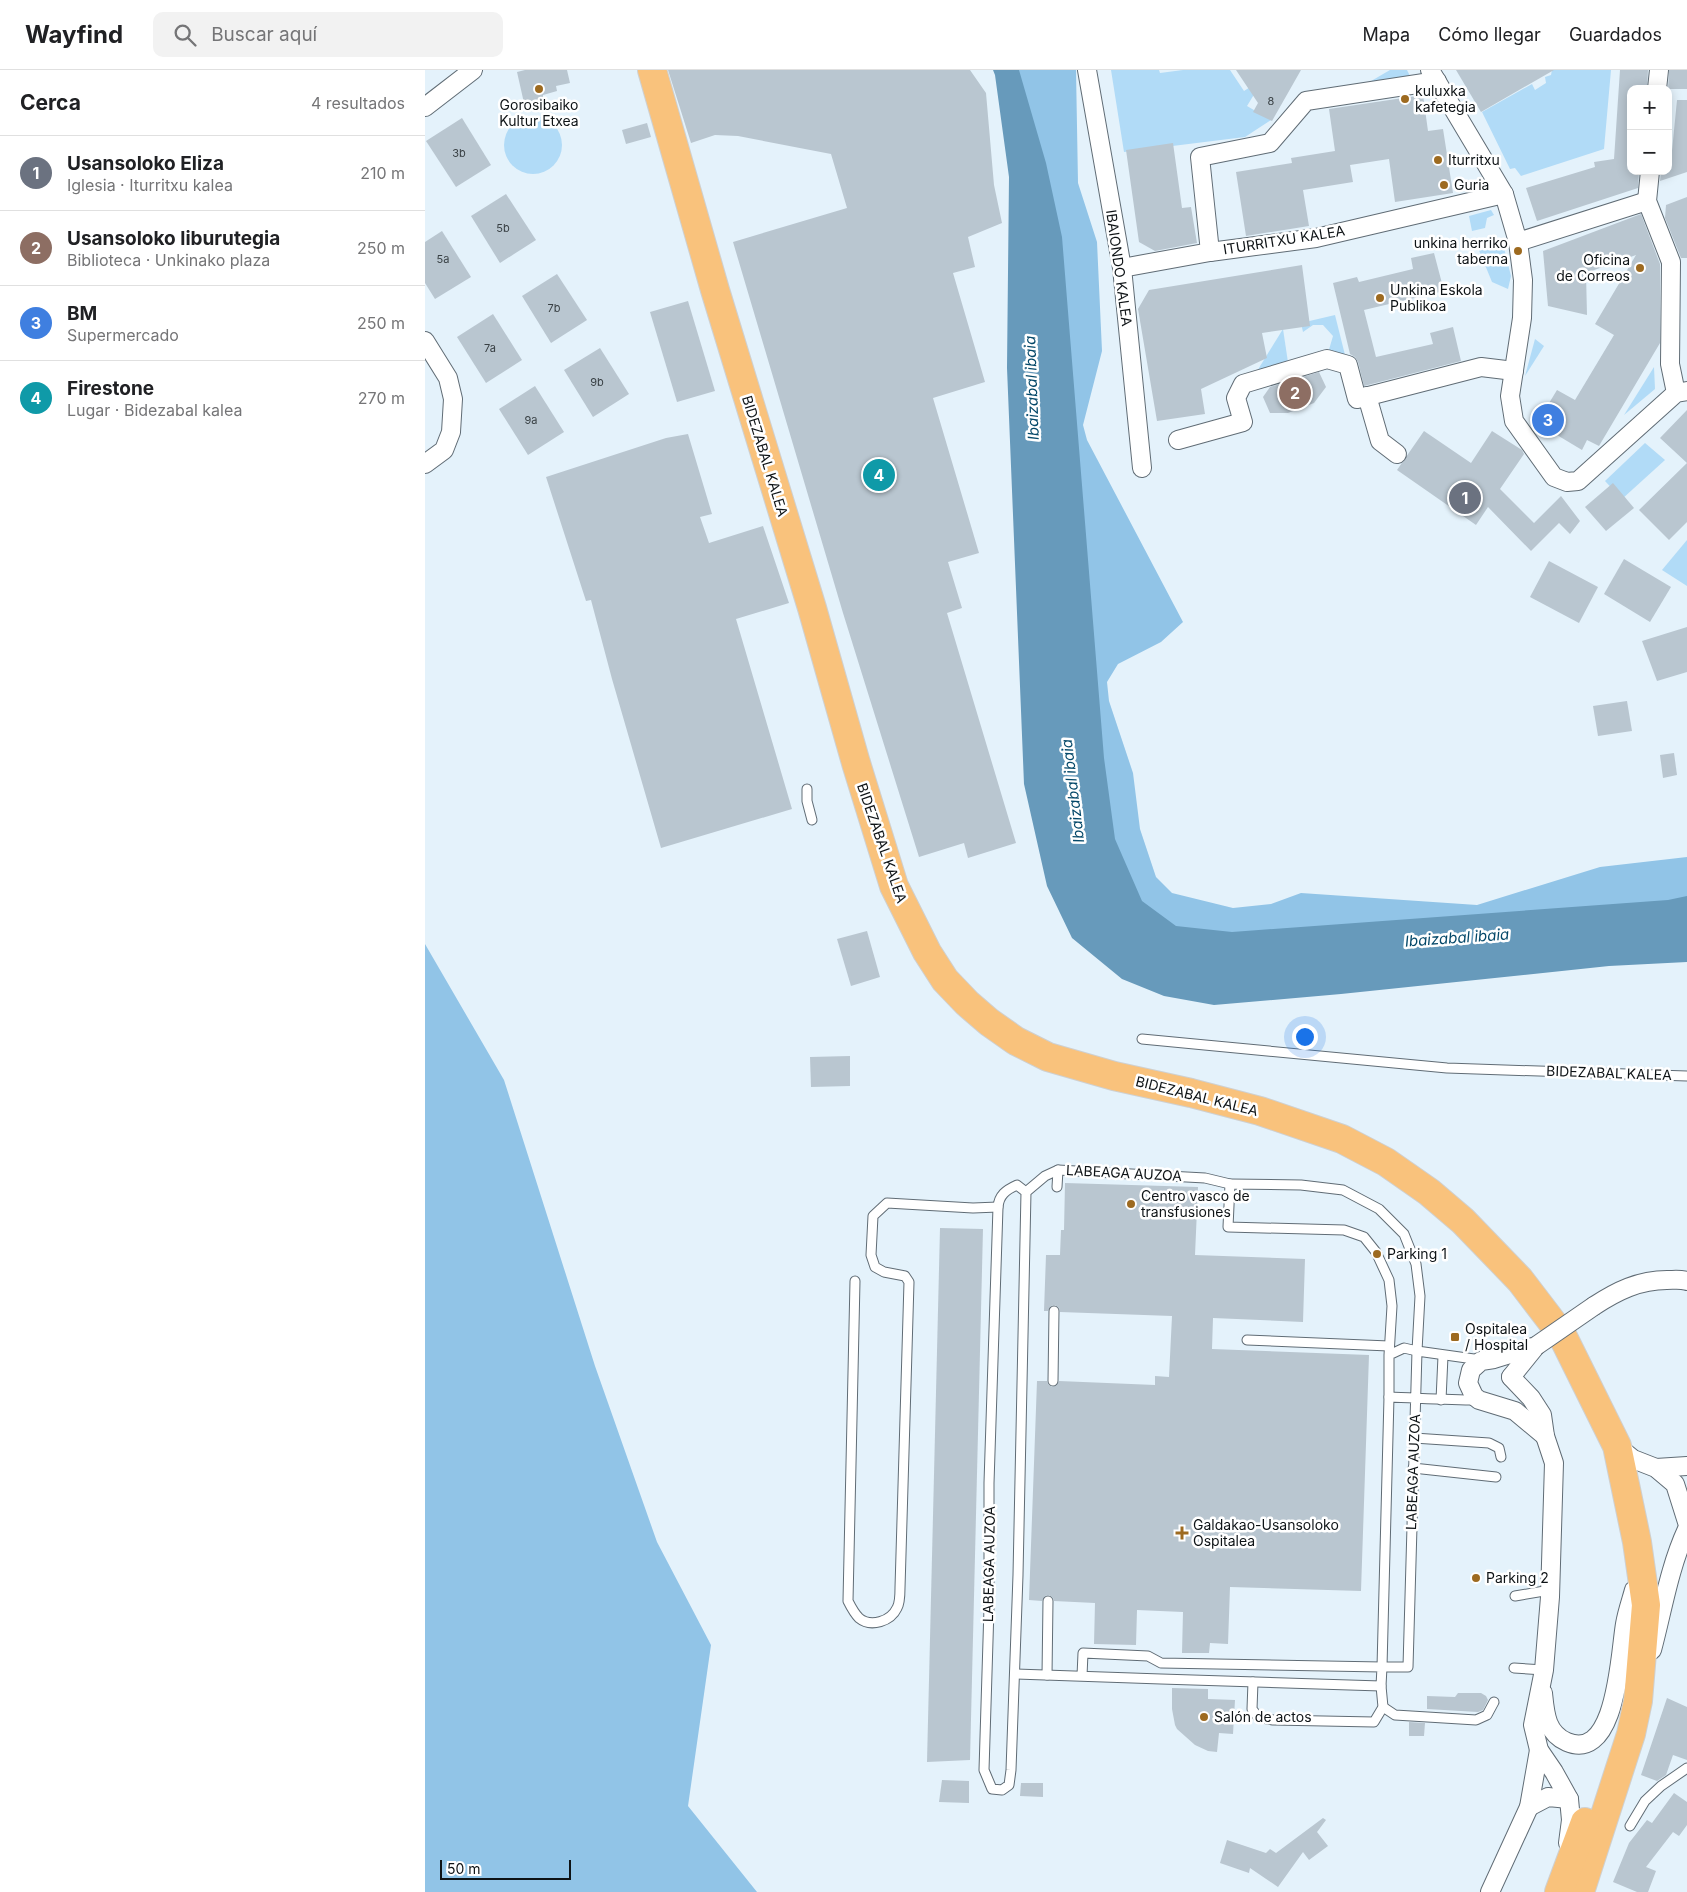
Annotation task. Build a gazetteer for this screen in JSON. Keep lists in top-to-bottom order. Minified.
{"streets":{"highway":["BIDEZABAL KALEA"],"street":["ITURRITXU KALEA","IBAIONDO KALEA"],"lane":["LABEAGA AUZOA"]},"crossings":[["ITURRITXU KALEA","IBAIONDO KALEA"]],"water":["Ibaizabal ibaia"],"places":{"other":["Gorosibaiko Kultur Etxea","kuluxka kafetegia","Iturritxu","Guria","unkina herriko taberna","Oficina de Correos","Unkina Eskola Publikoa","Centro vasco de transfusiones","Parking 1","Parking 2","Salón de actos"],"transit":["Ospitalea / Hospital"],"health":["Galdakao-Usansoloko Ospitalea"]},"house_numbers":["8","3b","5b","5a","7b","7a","9b","9a"],"scale_bar":"50 m","page":{"header":"Wayfind","search":"Buscar aquí","nav":["Mapa","Cómo llegar","Guardados"],"heading":["Cerca","4 resultados"],"map_buttons":["+","−"],"list":[{"mark":"1","name":"Usansoloko Eliza","note":"Iglesia · Iturritxu kalea","value":"210 m"},{"mark":"2","name":"Usansoloko liburutegia","note":"Biblioteca · Unkinako plaza","value":"250 m"},{"mark":"3","name":"BM","note":"Supermercado","value":"250 m"},{"mark":"4","name":"Firestone","note":"Lugar · Bidezabal kalea","value":"270 m"}],"pins":["2","3","4","1"],"scale":"50 m"}}
